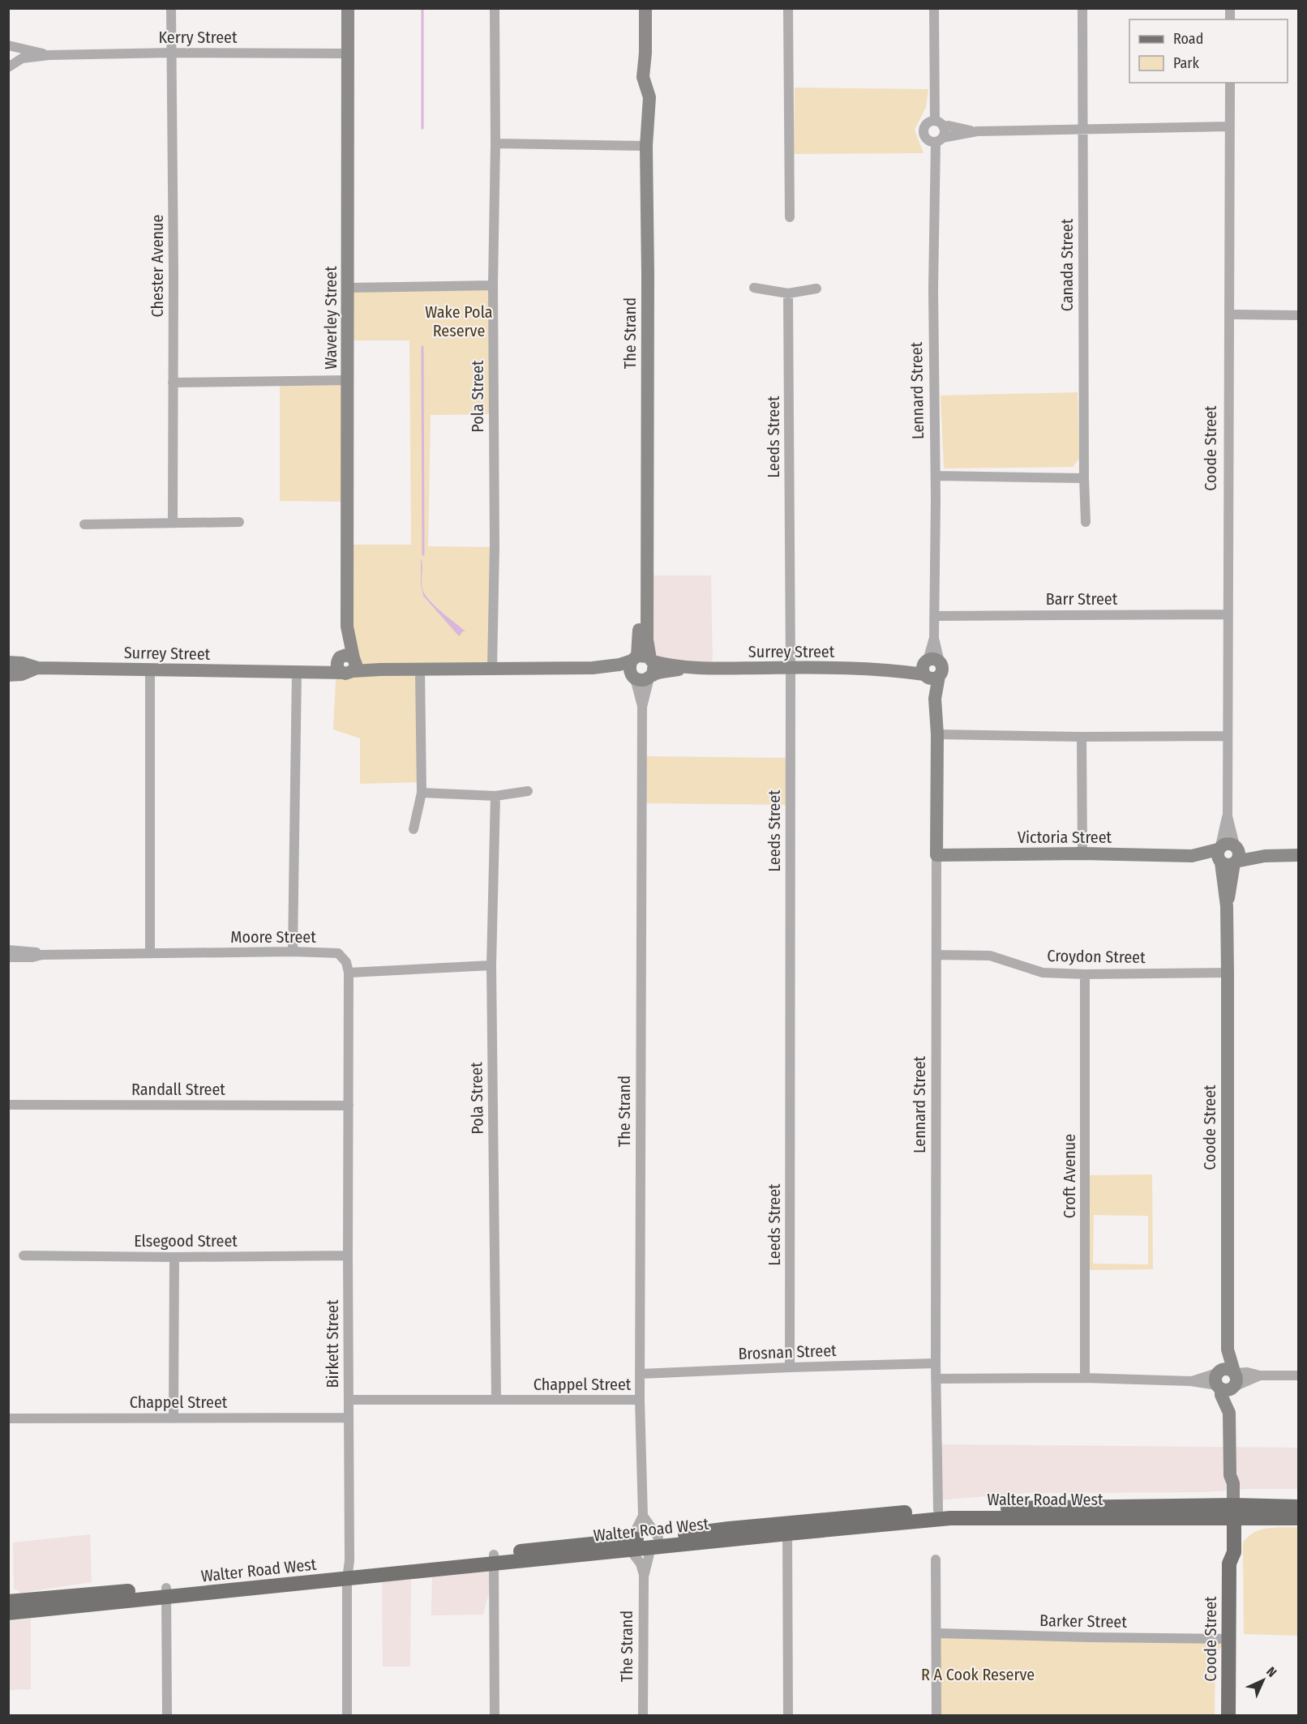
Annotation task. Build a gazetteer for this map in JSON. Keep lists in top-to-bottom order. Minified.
{"streets":{"main road":["Coode Street","Walter Road West"],"street":["Kerry Street","Canada Street","Chester Avenue","Waverley Street","The Strand","Lennard Street","Pola Street","Leeds Street","Barr Street","Surrey Street","Victoria Street","Moore Street","Croydon Street","Randall Street","Croft Avenue","Elsegood Street","Birkett Street","Brosnan Street","Chappel Street","Barker Street"]},"crossings":[["Kerry Street","Chester Avenue"],["Kerry Street","Waverley Street"],["Waverley Street","Surrey Street"],["The Strand","Surrey Street"],["The Strand","Brosnan Street"],["The Strand","Chappel Street"],["The Strand","Walter Road West"],["Lennard Street","Barr Street"],["Lennard Street","Surrey Street"],["Lennard Street","Victoria Street"],["Lennard Street","Croydon Street"],["Lennard Street","Brosnan Street"],["Lennard Street","Walter Road West"],["Pola Street","Surrey Street"],["Pola Street","Chappel Street"],["Leeds Street","Surrey Street"],["Leeds Street","Brosnan Street"],["Coode Street","Barr Street"],["Coode Street","Victoria Street"],["Coode Street","Croydon Street"],["Coode Street","Walter Road West"],["Coode Street","Barker Street"],["Moore Street","Birkett Street"],["Croydon Street","Croft Avenue"],["Randall Street","Birkett Street"],["Elsegood Street","Birkett Street"],["Birkett Street","Chappel Street"],["Birkett Street","Walter Road West"]],"parks":["Wake Pola Reserve","R A Cook Reserve"],"legend":["Road","Park"],"north":"top right"}
